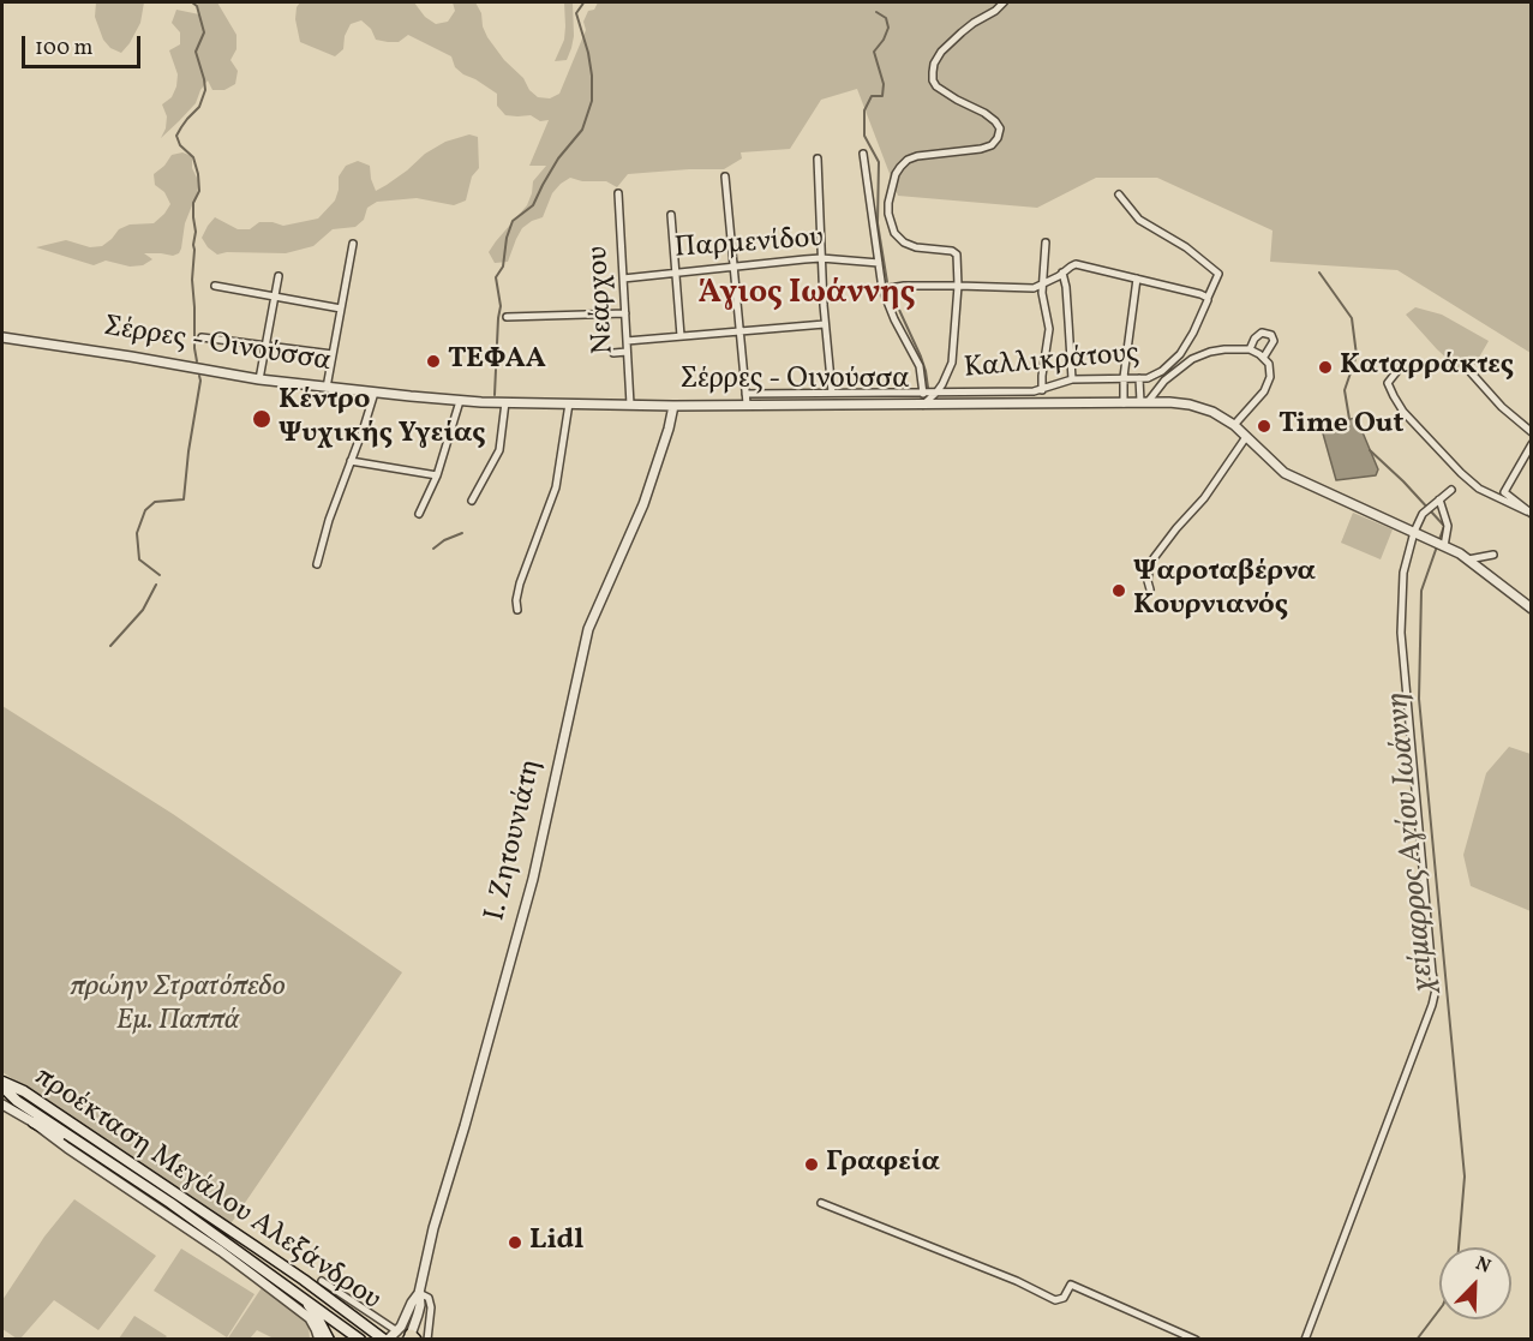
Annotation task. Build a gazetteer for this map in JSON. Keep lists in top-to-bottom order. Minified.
{"streets":{"main road":["προέκταση Μεγάλου Αλεξάνδρου"],"street":["Παρμενίδου","Νεάρχου","Σέρρες - Οινούσσα","Καλλικράτους","Ι. Ζητουνιάτη"]},"crossings":[["Παρμενίδου","Νεάρχου"],["Νεάρχου","Σέρρες - Οινούσσα"],["Σέρρες - Οινούσσα","Ι. Ζητουνιάτη"]],"districts":["Άγιος Ιωάννης"],"water":["χείμαρρος Αγίου Ιωάννη"],"parks":["πρώην Στρατόπεδο Εμ. Παππά"],"places":["ΤΕΦΑΑ","Καταρράκτες","Κέντρο Ψυχικής Υγείας","Time Out","Ψαροταβέρνα Κουρνιανός","Γραφεία","Lidl"],"scale_bar":"100 m","north":"top right"}
